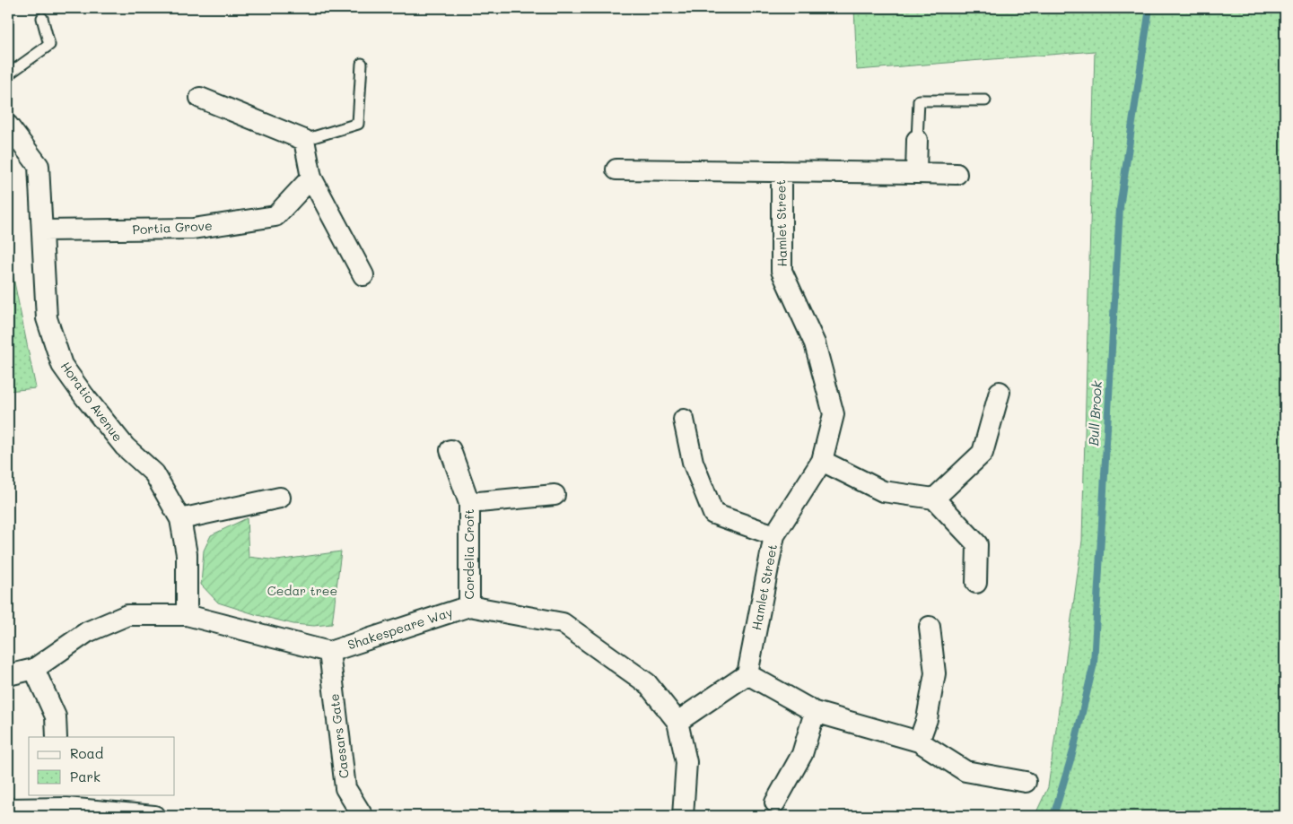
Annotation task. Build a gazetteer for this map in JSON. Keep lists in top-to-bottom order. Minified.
{"streets":{"street":["Hamlet Street","Portia Grove","Horatio Avenue","Cordelia Croft","Shakespeare Way","Caesars Gate"]},"crossings":[["Portia Grove","Horatio Avenue"],["Cordelia Croft","Shakespeare Way"],["Shakespeare Way","Caesars Gate"]],"water":["Bull Brook"],"parks":["Cedar tree"],"legend":["Road","Park"]}
